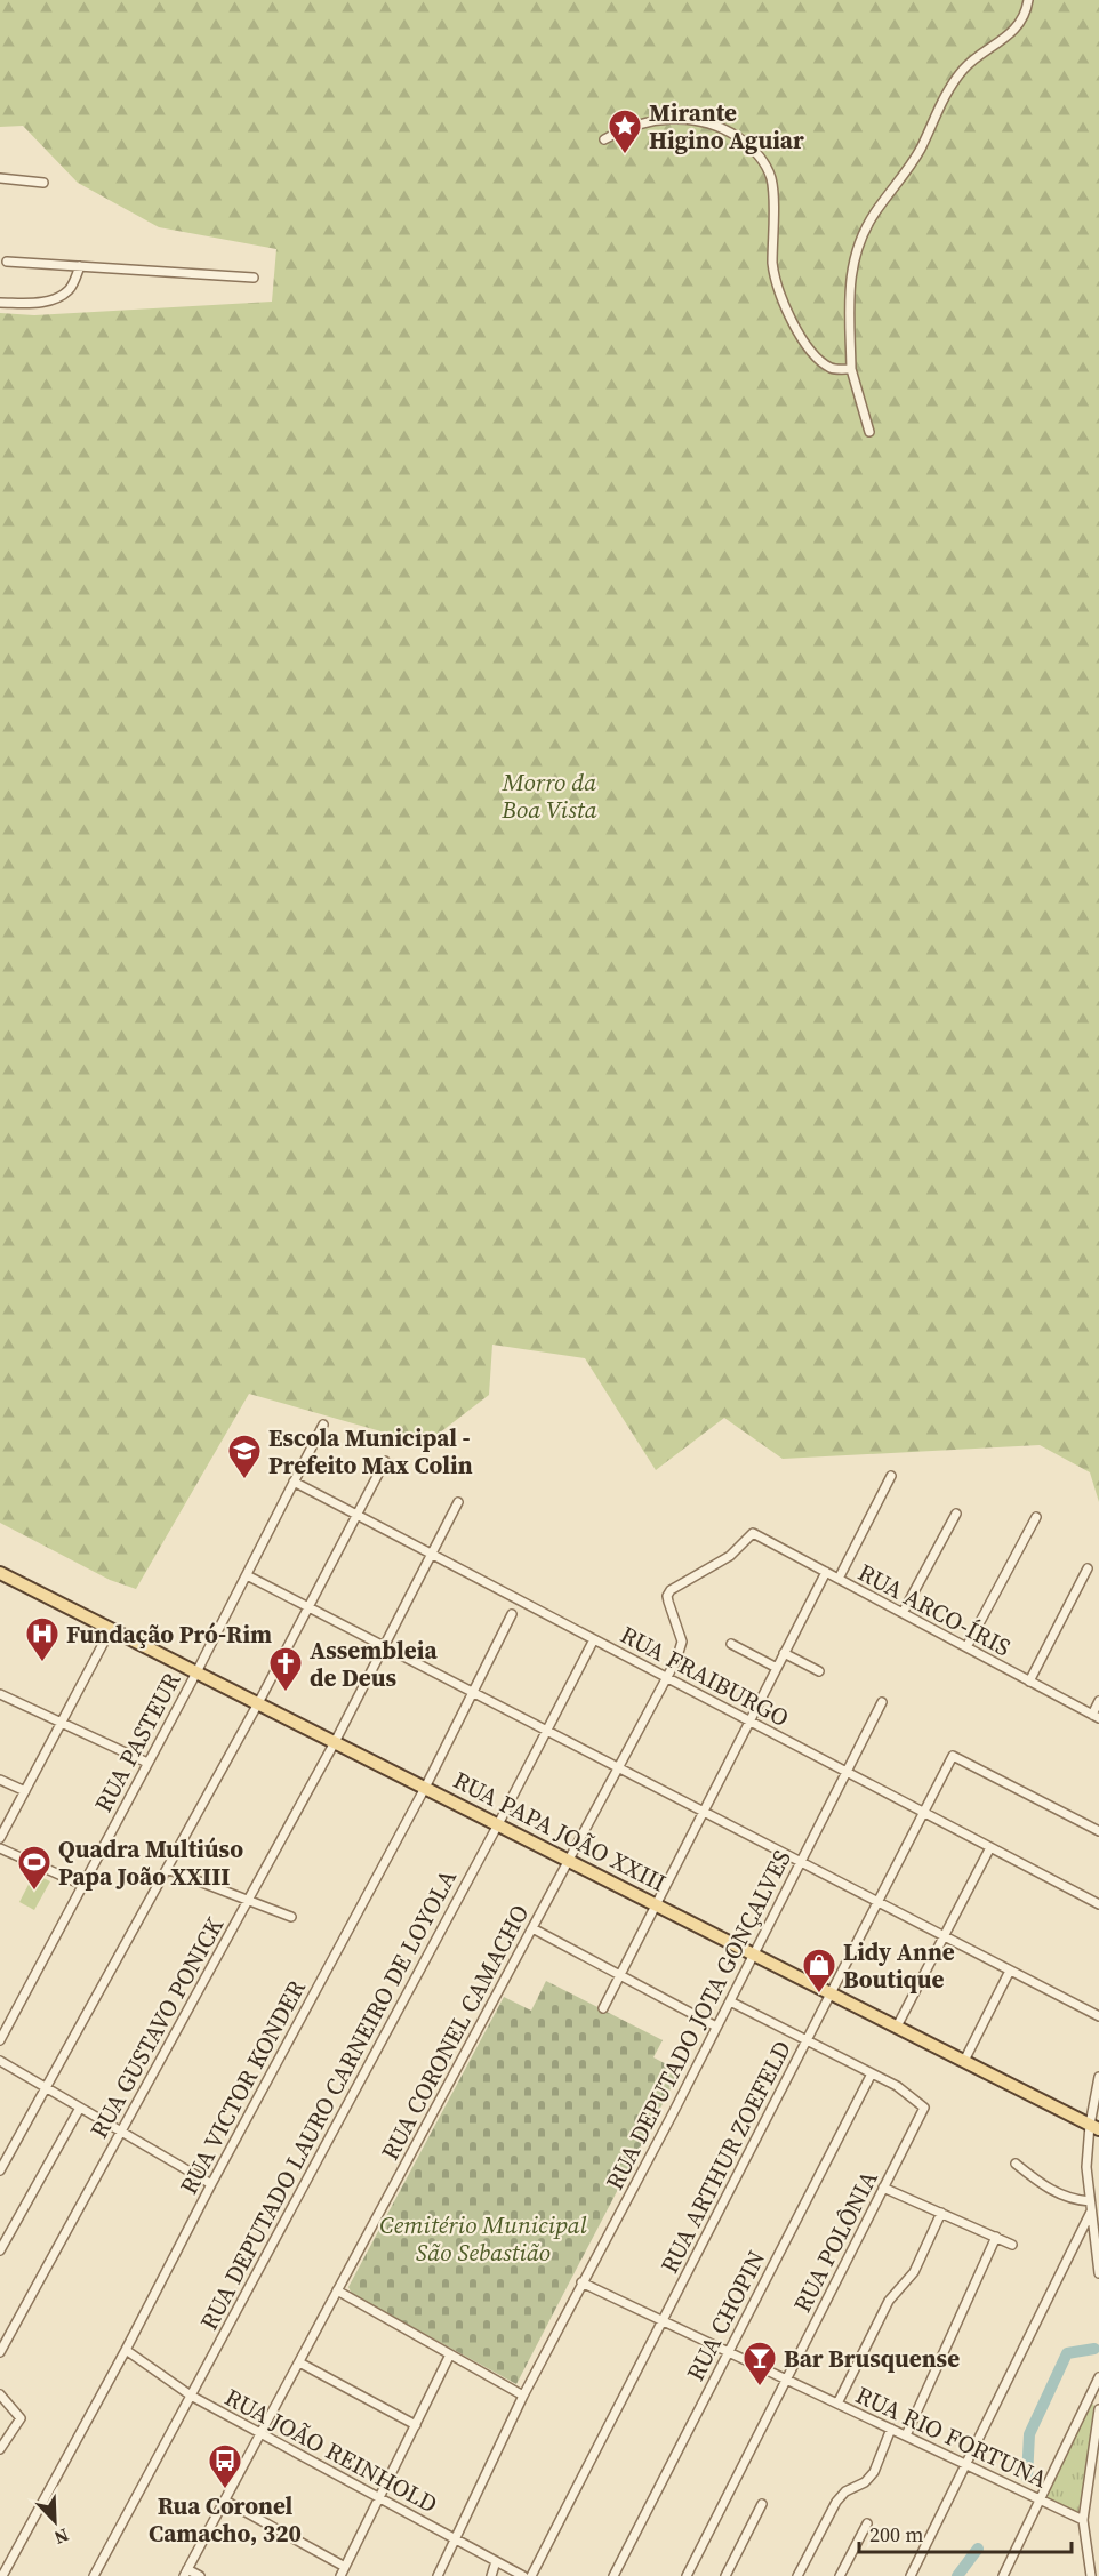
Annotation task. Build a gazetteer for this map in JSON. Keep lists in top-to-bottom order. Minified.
{"streets":{"main road":["RUA PAPA JOÃO XXIII"],"street":["RUA ARCO-ÍRIS","RUA FRAIBURGO","RUA PASTEUR","RUA DEPUTADO JOTA GONÇALVES","RUA GUSTAVO PONICK","RUA CORONEL CAMACHO","RUA VICTOR KONDER","RUA DEPUTADO LAURO CARNEIRO DE LOYOLA","RUA ARTHUR ZOEFELD","RUA POLÔNIA","RUA CHOPIN","RUA RIO FORTUNA","RUA JOÃO REINHOLD"]},"crossings":[["RUA ARCO-ÍRIS","RUA CORONEL CAMACHO"],["RUA FRAIBURGO","RUA PASTEUR"],["RUA FRAIBURGO","RUA DEPUTADO JOTA GONÇALVES"],["RUA FRAIBURGO","RUA GUSTAVO PONICK"],["RUA FRAIBURGO","RUA CORONEL CAMACHO"],["RUA FRAIBURGO","RUA DEPUTADO LAURO CARNEIRO DE LOYOLA"],["RUA FRAIBURGO","RUA ARTHUR ZOEFELD"],["RUA PASTEUR","RUA PAPA JOÃO XXIII"],["RUA PAPA JOÃO XXIII","RUA DEPUTADO JOTA GONÇALVES"],["RUA PAPA JOÃO XXIII","RUA GUSTAVO PONICK"],["RUA PAPA JOÃO XXIII","RUA CORONEL CAMACHO"],["RUA PAPA JOÃO XXIII","RUA VICTOR KONDER"],["RUA PAPA JOÃO XXIII","RUA DEPUTADO LAURO CARNEIRO DE LOYOLA"],["RUA PAPA JOÃO XXIII","RUA ARTHUR ZOEFELD"],["RUA DEPUTADO JOTA GONÇALVES","RUA RIO FORTUNA"],["RUA DEPUTADO JOTA GONÇALVES","RUA JOÃO REINHOLD"],["RUA CORONEL CAMACHO","RUA JOÃO REINHOLD"],["RUA VICTOR KONDER","RUA JOÃO REINHOLD"],["RUA DEPUTADO LAURO CARNEIRO DE LOYOLA","RUA JOÃO REINHOLD"],["RUA ARTHUR ZOEFELD","RUA RIO FORTUNA"],["RUA POLÔNIA","RUA CHOPIN"],["RUA POLÔNIA","RUA RIO FORTUNA"],["RUA CHOPIN","RUA RIO FORTUNA"]],"parks":["Morro da Boa Vista","Cemitério Municipal São Sebastião"],"places":{"place":["Mirante Higino Aguiar"],"school or university":["Escola Municipal - Prefeito Max Colin"],"hospital":["Fundação Pró-Rim"],"church":["Assembleia de Deus"],"sports":["Quadra Multiúso Papa João XXIII"],"shop":["Lidy Anne Boutique"],"bar":["Bar Brusquense"],"bus stop":["Rua Coronel Camacho, 320"]},"scale_bar":"200 m","north":"bottom right"}
